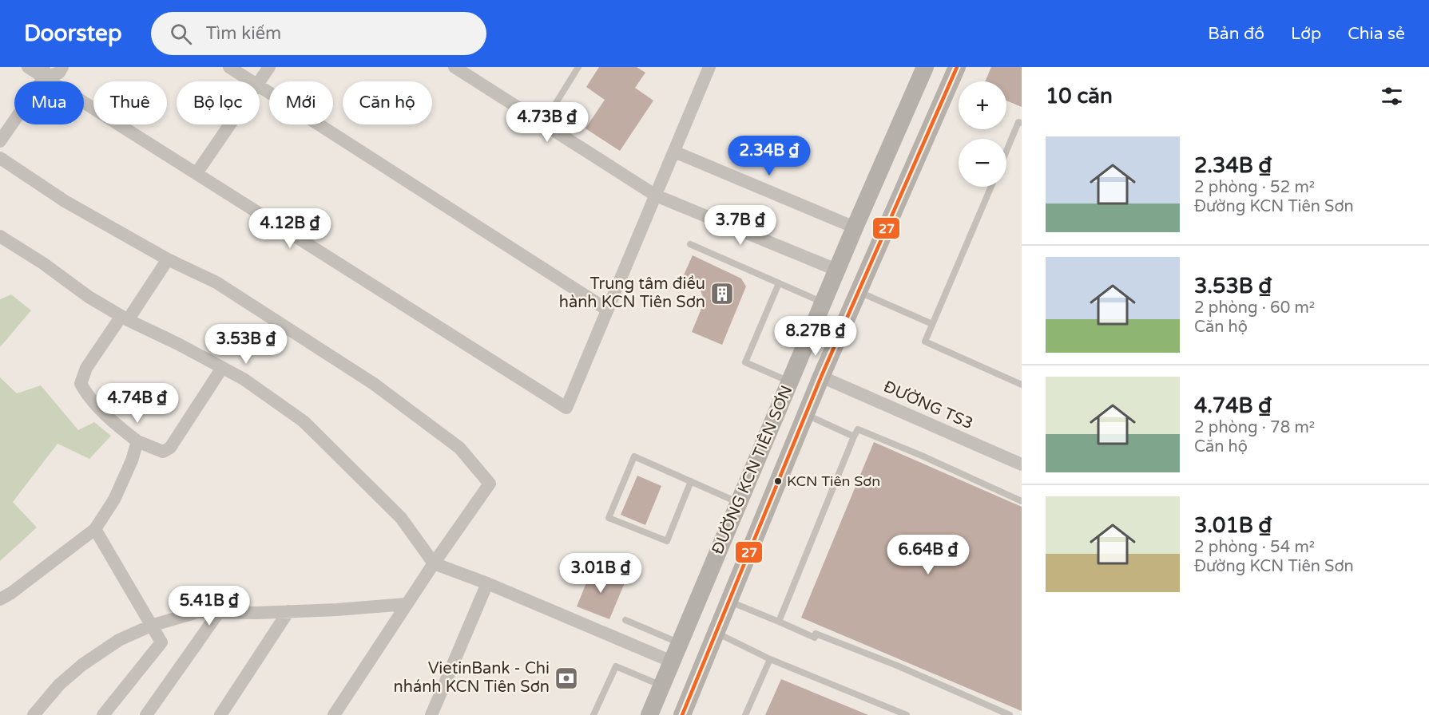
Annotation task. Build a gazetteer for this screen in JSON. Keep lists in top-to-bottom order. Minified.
{"streets":{"main road":["ĐƯỜNG KCN TIÊN SƠN"],"street":["ĐƯỜNG TS3"]},"crossings":[["ĐƯỜNG TS3","ĐƯỜNG KCN TIÊN SƠN"]],"places":{"building":["Trung tâm điều hành KCN Tiên Sơn"],"other":["KCN Tiên Sơn"],"bank":["VietinBank - Chi nhánh KCN Tiên Sơn"]},"lines":["transit line 27"],"page":{"header":"Doorstep","search":"Tìm kiếm","nav":["Bản đồ","Lớp","Chia sẻ"],"heading":"10 căn","map_buttons":["+","−"],"chip":["Mua","Thuê","Bộ lọc","Mới","Căn hộ"],"price":["4.73B ₫","2.34B ₫","3.7B ₫","4.12B ₫","8.27B ₫","3.53B ₫","4.74B ₫","6.64B ₫","3.01B ₫","5.41B ₫"],"list":[{"name":"2.34B ₫","note":"2 phòng · 52 m² · Đường KCN Tiên Sơn"},{"name":"3.53B ₫","note":"2 phòng · 60 m² · Căn hộ"},{"name":"4.74B ₫","note":"2 phòng · 78 m² · Căn hộ"},{"name":"3.01B ₫","note":"2 phòng · 54 m² · Đường KCN Tiên Sơn"}]}}
